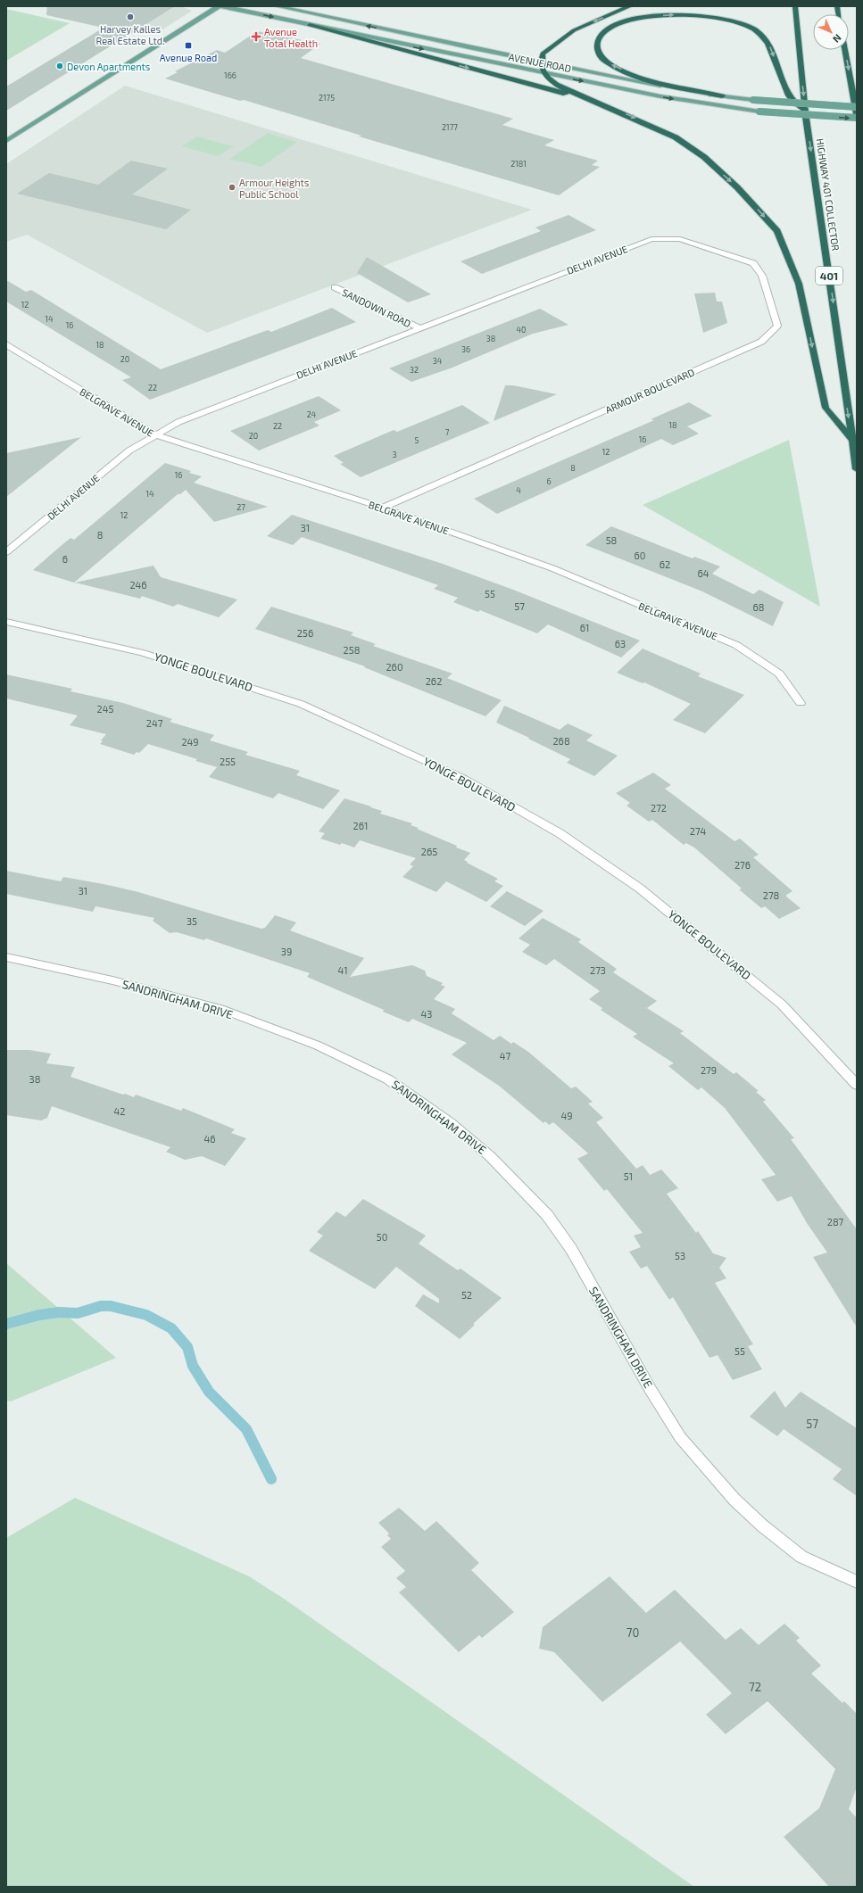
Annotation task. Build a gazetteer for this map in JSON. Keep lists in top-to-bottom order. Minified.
{"streets":{"highway":["HIGHWAY 401 COLLECTOR","401"],"main road":["AVENUE ROAD"],"street":["DELHI AVENUE","SANDOWN ROAD","ARMOUR BOULEVARD","BELGRAVE AVENUE","YONGE BOULEVARD","SANDRINGHAM DRIVE"]},"crossings":[["DELHI AVENUE","SANDOWN ROAD"],["DELHI AVENUE","ARMOUR BOULEVARD"],["DELHI AVENUE","BELGRAVE AVENUE"],["ARMOUR BOULEVARD","BELGRAVE AVENUE"]],"one_way":["HIGHWAY 401 COLLECTOR"],"places":{"other":["Harvey Kalles Real Estate Ltd.","Devon Apartments","Armour Heights Public School"],"health":["Avenue Total Health"],"transit":["Avenue Road"]},"house_numbers":["166","2175","2177","2181","12","14","16","40","38","18","36","20","34","32","22","24","18","22","7","20","16","5","12","3","8","16","6","4","14","27","12","31","8","58","60","6","62","64","246","55","57","68","61","256","63","258","260","262","245","247","268","249","255","272","261","274","265","276","31","278","35","39","41","273","43","47","279","38","42","49","46","51","287","50","53","52","55","57","70","72"],"north":"bottom right"}
